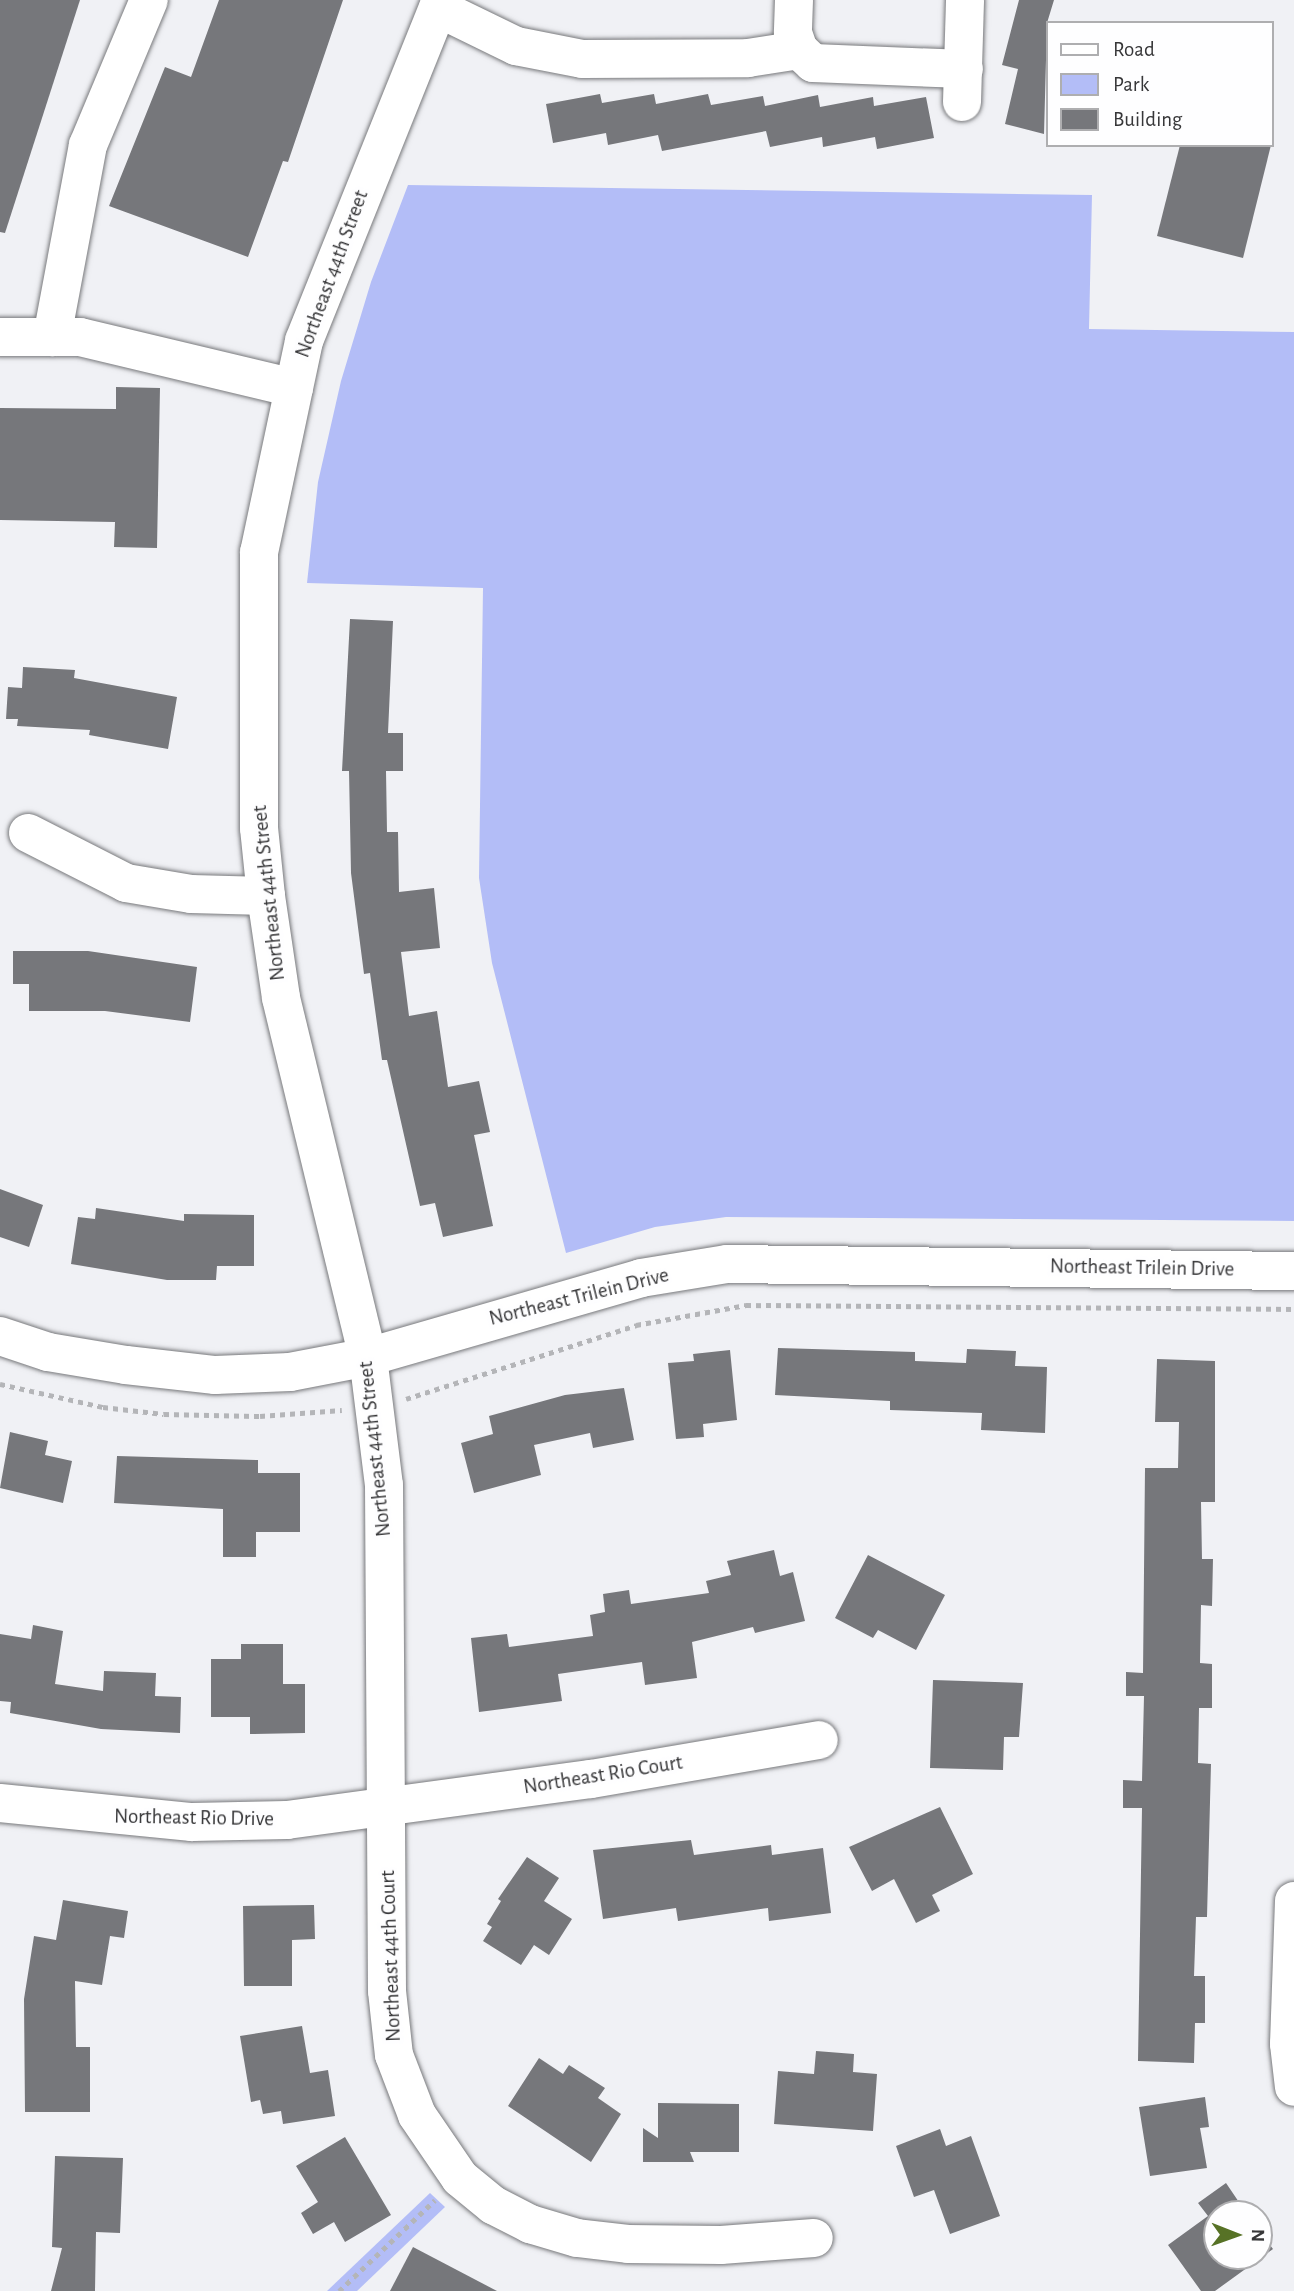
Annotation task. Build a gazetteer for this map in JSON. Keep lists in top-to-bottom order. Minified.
{"streets":{"street":["Northeast 44th Street","Northeast Trilein Drive","Northeast Rio Court","Northeast Rio Drive","Northeast 44th Court"]},"crossings":[["Northeast 44th Street","Northeast Trilein Drive"],["Northeast 44th Street","Northeast Rio Court"],["Northeast 44th Street","Northeast Rio Drive"],["Northeast 44th Street","Northeast 44th Court"],["Northeast Rio Court","Northeast Rio Drive"],["Northeast Rio Court","Northeast 44th Court"],["Northeast Rio Drive","Northeast 44th Court"]],"legend":["Road","Park","Building"],"north":"right"}
